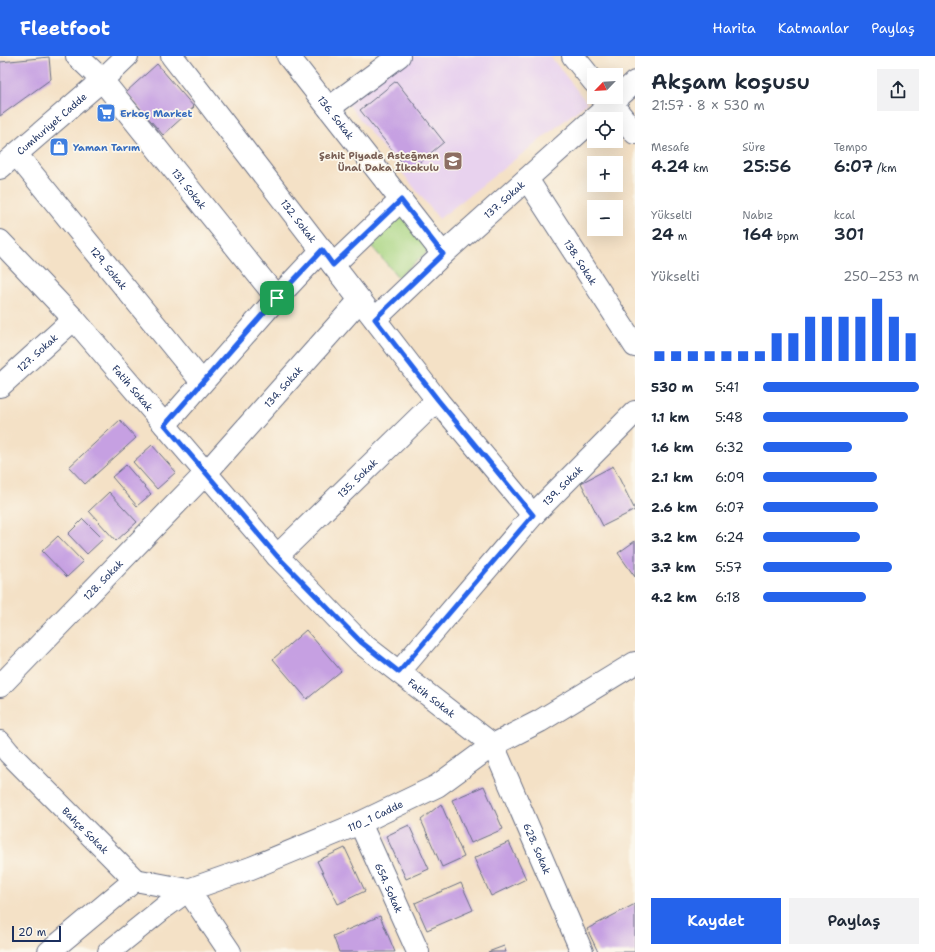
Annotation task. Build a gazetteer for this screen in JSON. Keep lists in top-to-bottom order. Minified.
{"streets":{"street":["136. Sokak","Cumhuriyet Cadde","131. Sokak","137. Sokak","132. Sokak","138. Sokak","129. Sokak","127. Sokak","Fatih Sokak","134. Sokak","135. Sokak","139. Sokak","128. Sokak","110_1 Cadde","Bahçe Sokak","628. Sokak","654. Sokak"]},"crossings":[["136. Sokak","137. Sokak"],["Cumhuriyet Cadde","131. Sokak"],["Cumhuriyet Cadde","129. Sokak"],["137. Sokak","132. Sokak"],["137. Sokak","138. Sokak"],["132. Sokak","134. Sokak"],["132. Sokak","135. Sokak"],["132. Sokak","139. Sokak"],["127. Sokak","Fatih Sokak"],["Fatih Sokak","134. Sokak"],["Fatih Sokak","135. Sokak"],["Fatih Sokak","139. Sokak"],["Fatih Sokak","128. Sokak"],["Fatih Sokak","110_1 Cadde"],["Fatih Sokak","628. Sokak"],["134. Sokak","128. Sokak"],["110_1 Cadde","628. Sokak"],["110_1 Cadde","654. Sokak"]],"places":{"supermarket":["Erkoç Market"],"shop":["Yaman Tarım"],"school or university":["Şehit Piyade Asteğmen Ünal Daka İlkokulu"]},"scale_bar":"20 m","north":"bottom left","page":{"header":"Fleetfoot","nav":["Harita","Katmanlar","Paylaş"],"heading":["Akşam koşusu","21:57 · 8 × 530 m"],"map_buttons":["+","−"],"stats":[["Mesafe","4.24 km"],["Süre","25:56"],["Tempo","6:07 /km"],["Yükselti","24 m"],["Nabız","164 bpm"],["kcal","301"]],"chart":["Yükselti","250–253 m"],"list":[{"name":"530 m","note":"5:41"},{"name":"1.1 km","note":"5:48"},{"name":"1.6 km","note":"6:32"},{"name":"2.1 km","note":"6:09"},{"name":"2.6 km","note":"6:07"},{"name":"3.2 km","note":"6:24"},{"name":"3.7 km","note":"5:57"},{"name":"4.2 km","note":"6:18"}],"buttons":["Kaydet","Paylaş"],"scale":"20 m"}}
